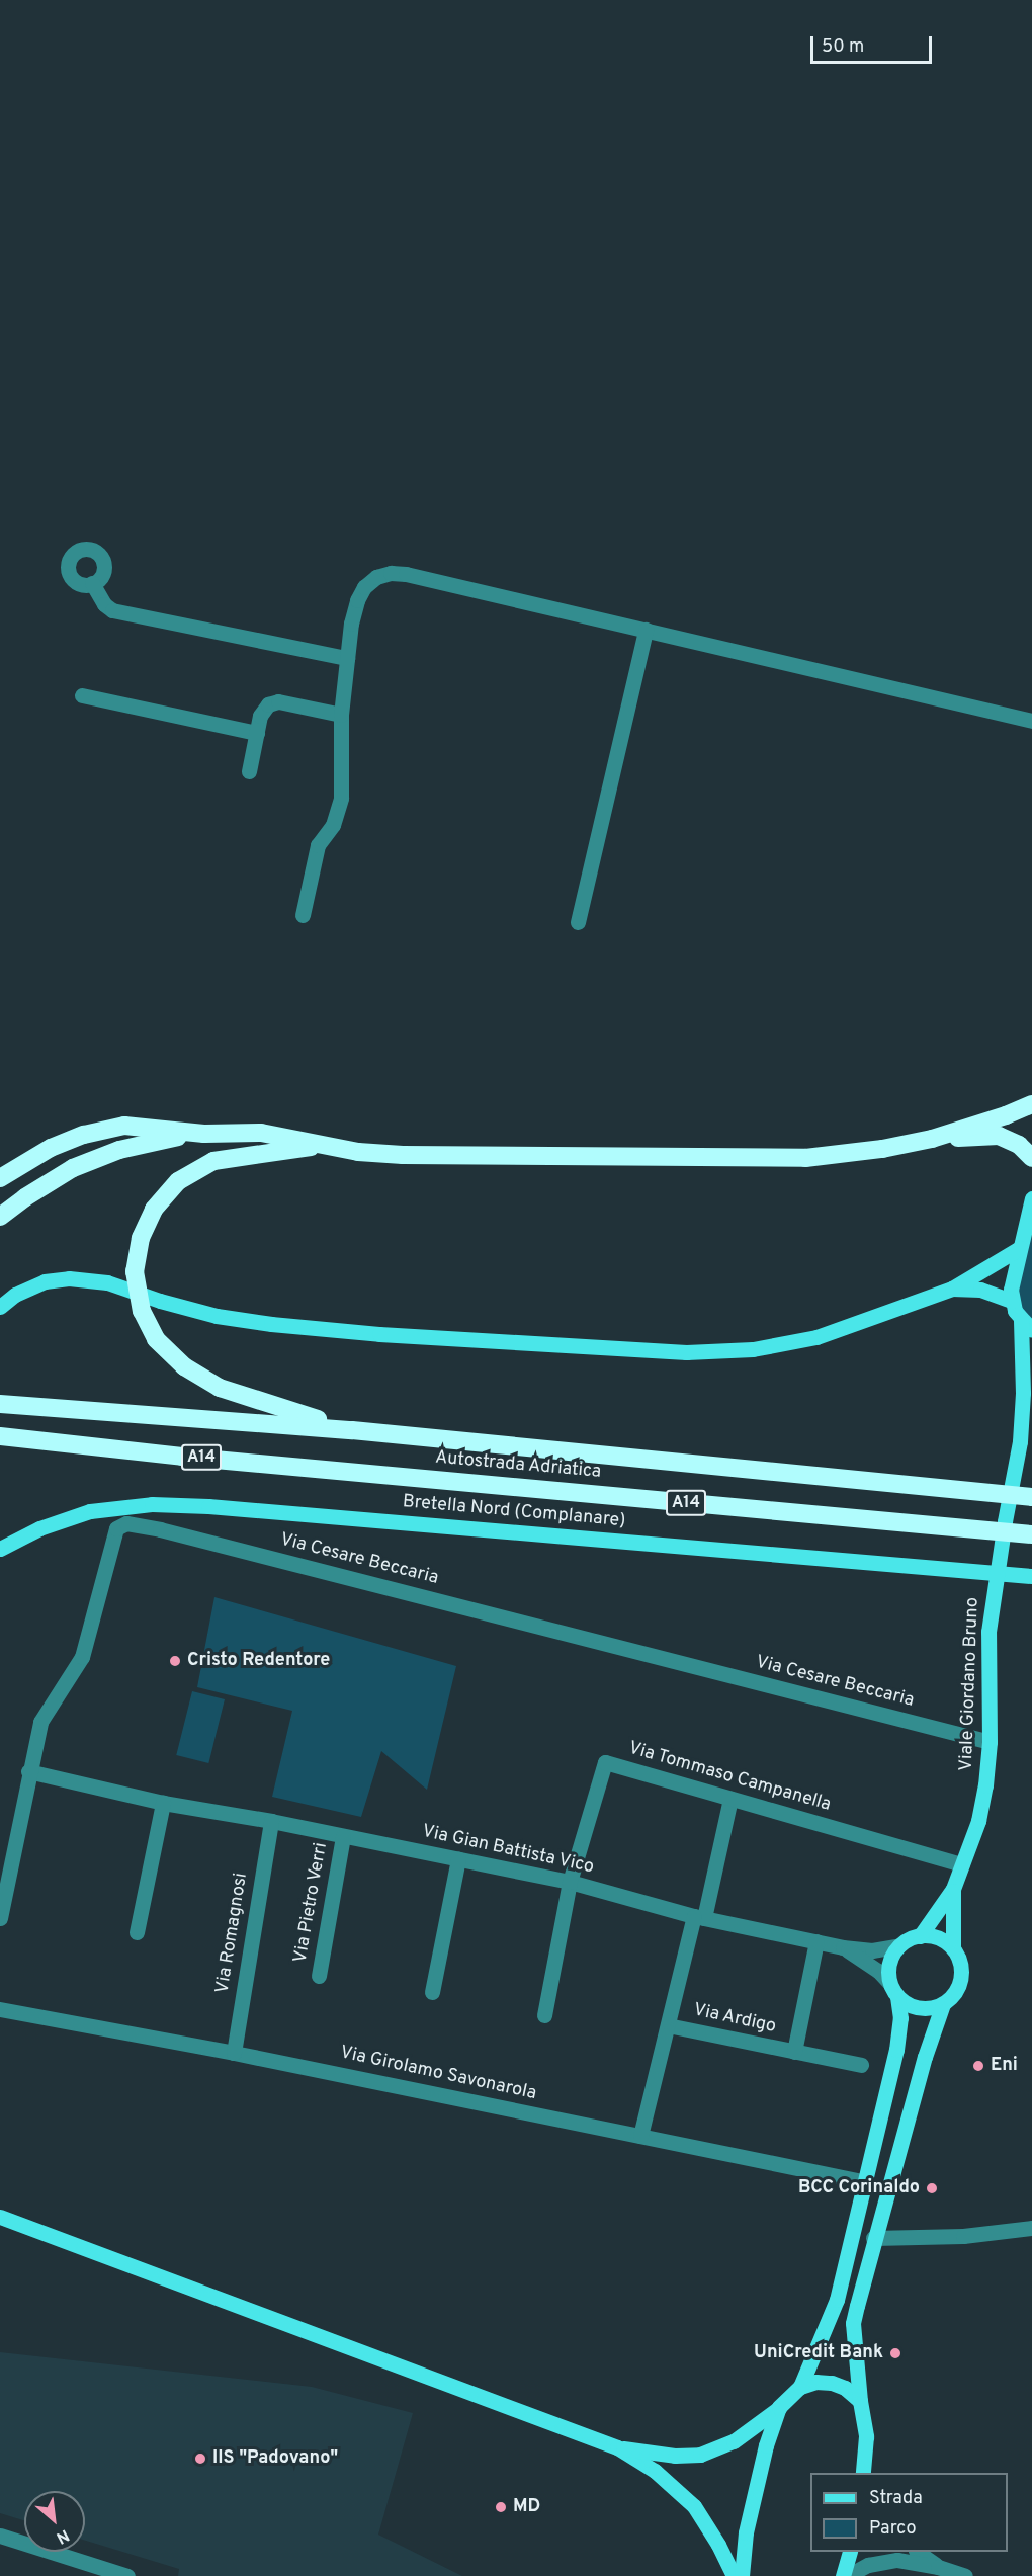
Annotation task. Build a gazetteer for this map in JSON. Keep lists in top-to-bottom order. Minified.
{"streets":{"highway":["A14","Autostrada Adriatica"],"main road":["Bretella Nord (Complanare)","Viale Giordano Bruno"],"street":["Via Cesare Beccaria","Via Tommaso Campanella","Via Gian Battista Vico","Via Pietro Verri","Via Romagnosi","Via Ardigo","Via Girolamo Savonarola"]},"crossings":[["Via Cesare Beccaria","Viale Giordano Bruno"],["Via Cesare Beccaria","Via Gian Battista Vico"],["Viale Giordano Bruno","Via Tommaso Campanella"],["Viale Giordano Bruno","Via Gian Battista Vico"],["Via Tommaso Campanella","Via Gian Battista Vico"],["Via Tommaso Campanella","Via Ardigo"],["Via Gian Battista Vico","Via Pietro Verri"],["Via Gian Battista Vico","Via Romagnosi"],["Via Gian Battista Vico","Via Ardigo"],["Via Romagnosi","Via Girolamo Savonarola"],["Via Ardigo","Via Girolamo Savonarola"]],"places":["Cristo Redentore","Eni","BCC Corinaldo","UniCredit Bank","IIS \"Padovano\"","MD"],"legend":["Strada","Parco"],"scale_bar":"50 m","north":"bottom right"}
